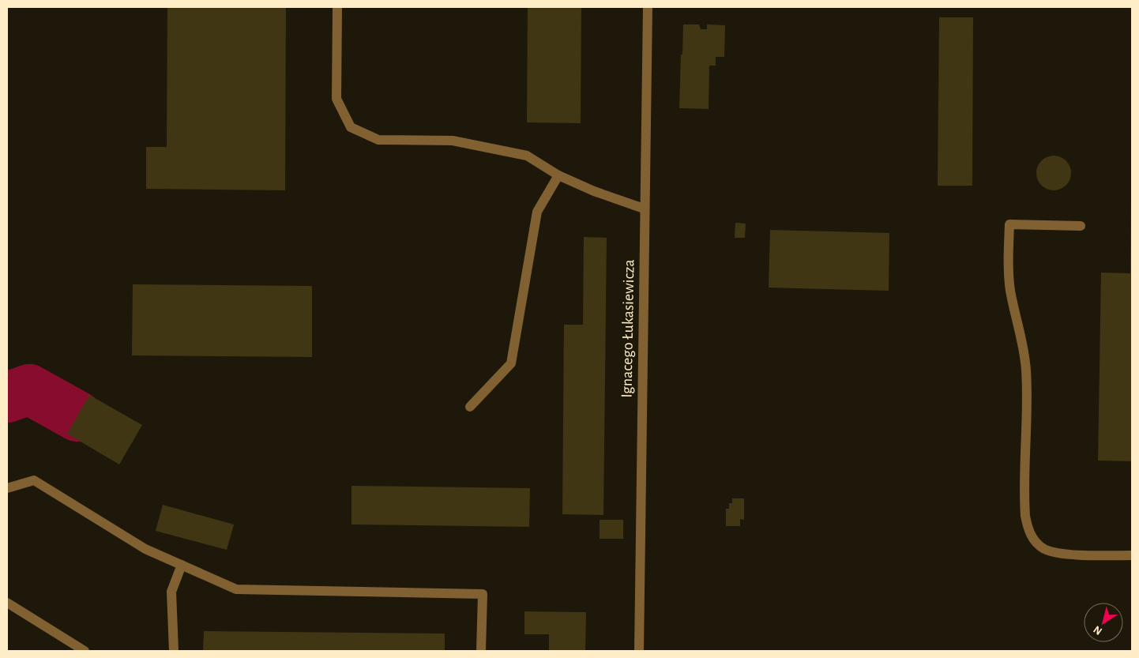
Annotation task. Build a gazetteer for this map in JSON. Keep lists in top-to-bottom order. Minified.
{"streets":{"street":["Ignacego Łukasiewicza"]},"north":"bottom left"}
